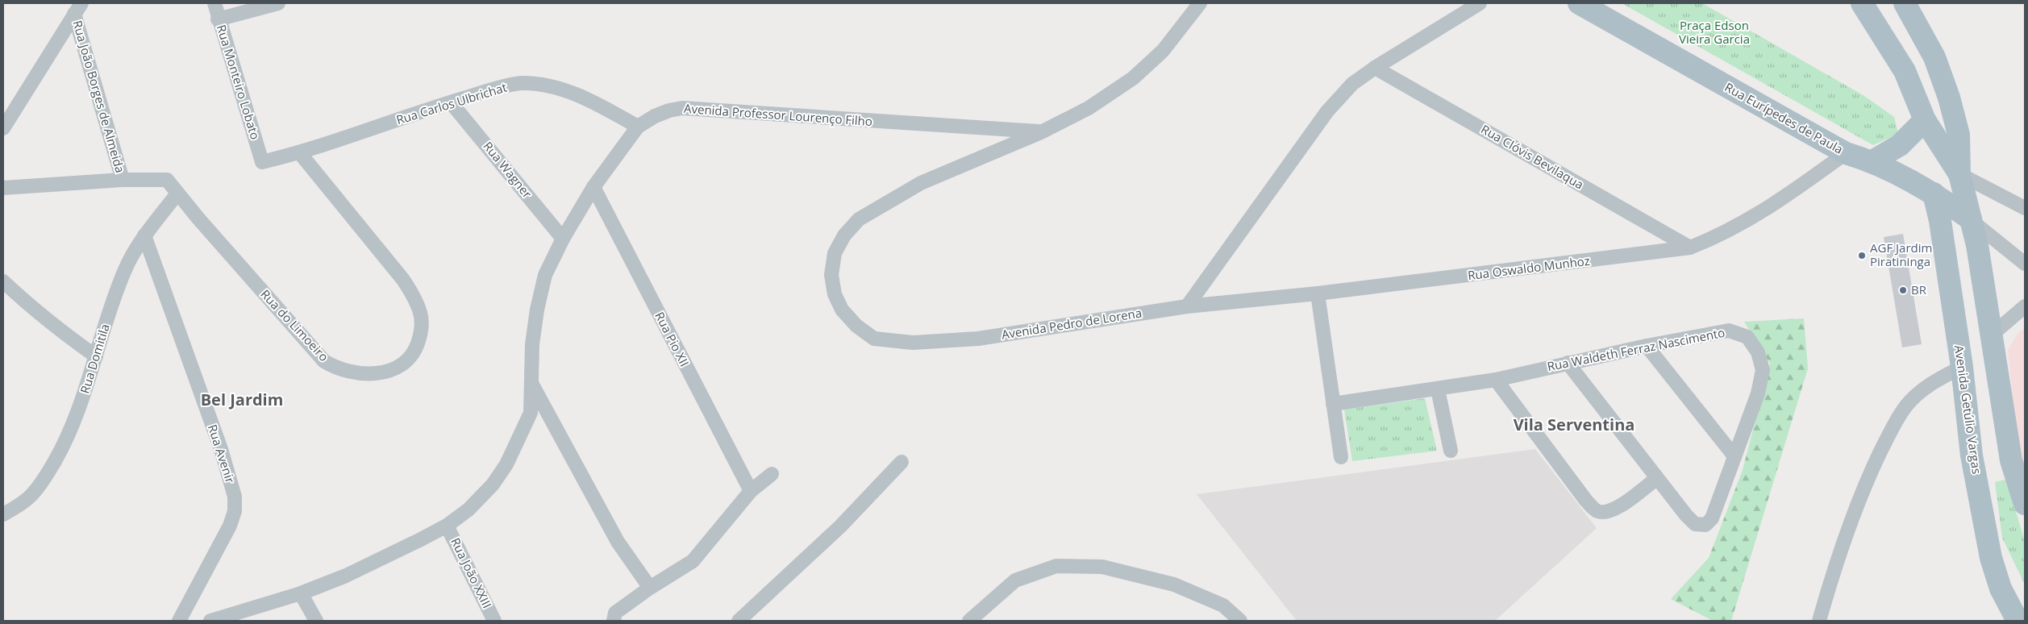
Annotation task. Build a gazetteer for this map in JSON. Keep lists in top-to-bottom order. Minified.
{"streets":{"main road":["Rua Eurípedes de Paula","Avenida Getúlio Vargas"],"street":["Rua Monteiro Lobato","Rua João Borges de Almeida","Rua Carlos Ulbrichat","Avenida Professor Lourenço Filho","Rua Clóvis Bevilaqua","Rua Wagner","Rua Oswaldo Munhoz","Avenida Pedro de Lorena","Rua do Limoeiro","Rua Pio XII","Rua Waldeth Ferraz Nascimento","Rua Domitila","Rua Avenir","Rua João XXIII"]},"crossings":[["Rua Monteiro Lobato","Rua Carlos Ulbrichat"],["Rua João Borges de Almeida","Rua do Limoeiro"],["Rua Carlos Ulbrichat","Avenida Professor Lourenço Filho"],["Rua Carlos Ulbrichat","Rua Wagner"],["Rua Carlos Ulbrichat","Rua do Limoeiro"],["Avenida Professor Lourenço Filho","Rua Wagner"],["Avenida Professor Lourenço Filho","Avenida Pedro de Lorena"],["Avenida Professor Lourenço Filho","Rua Pio XII"],["Avenida Professor Lourenço Filho","Rua João XXIII"],["Rua Eurípedes de Paula","Rua Oswaldo Munhoz"],["Rua Eurípedes de Paula","Avenida Getúlio Vargas"],["Rua Clóvis Bevilaqua","Rua Oswaldo Munhoz"],["Rua Oswaldo Munhoz","Avenida Pedro de Lorena"],["Rua do Limoeiro","Rua Domitila"],["Rua Domitila","Rua Avenir"]],"districts":["Bel Jardim","Vila Serventina"],"parks":["Praça Edson Vieira Garcia"],"places":["AGF Jardim Piratininga","BR"]}
